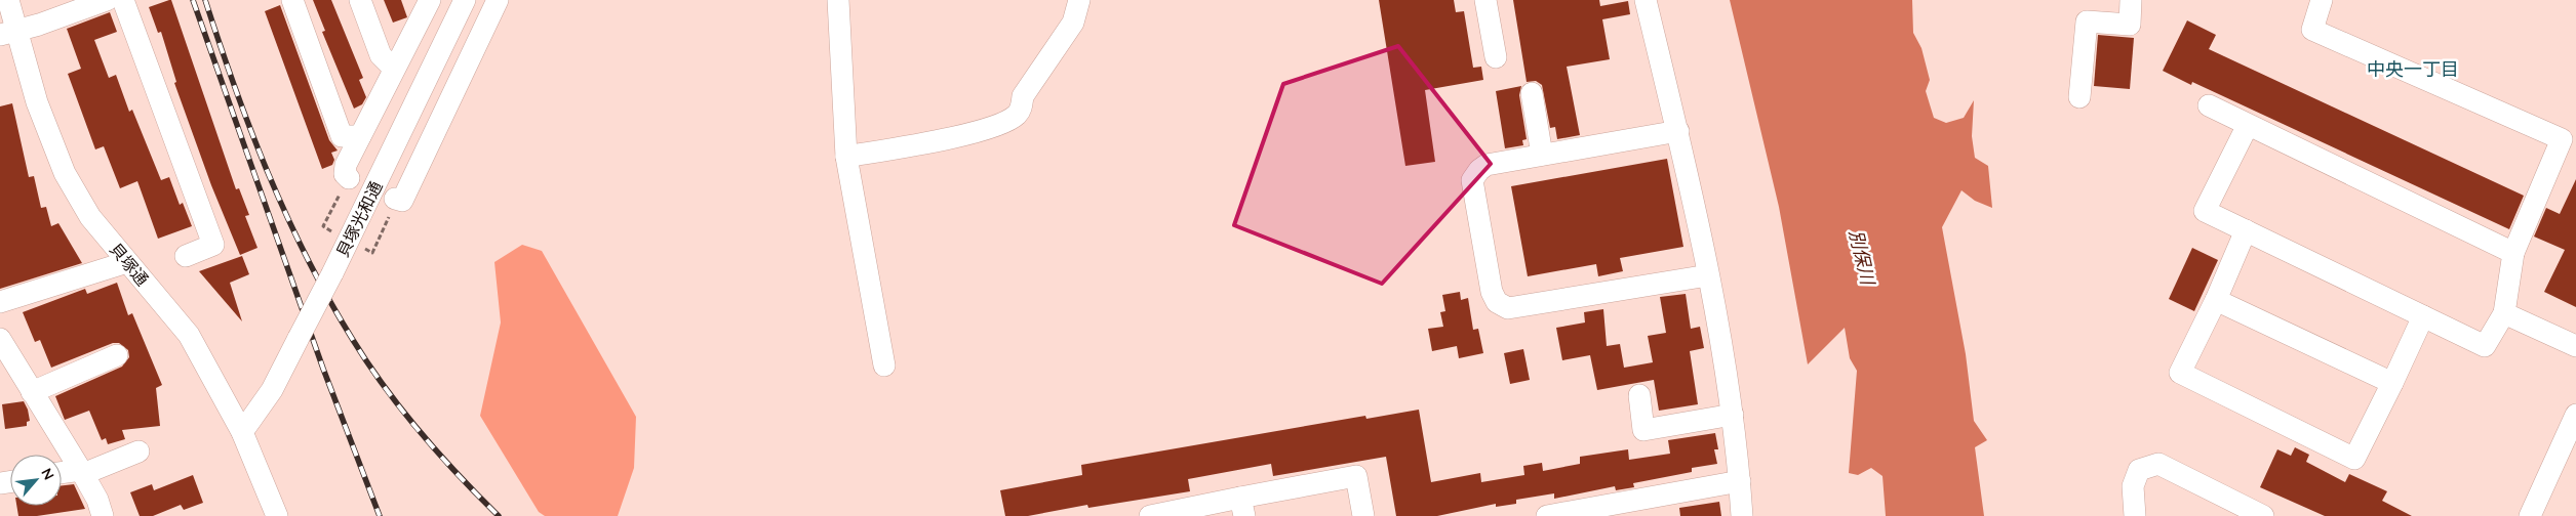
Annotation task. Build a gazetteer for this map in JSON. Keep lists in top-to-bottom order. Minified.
{"streets":{"street":["貝塚光和通","貝塚通"]},"crossings":[["貝塚光和通","貝塚通"]],"districts":["中央一丁目"],"water":["別保川"],"north":"top right"}
